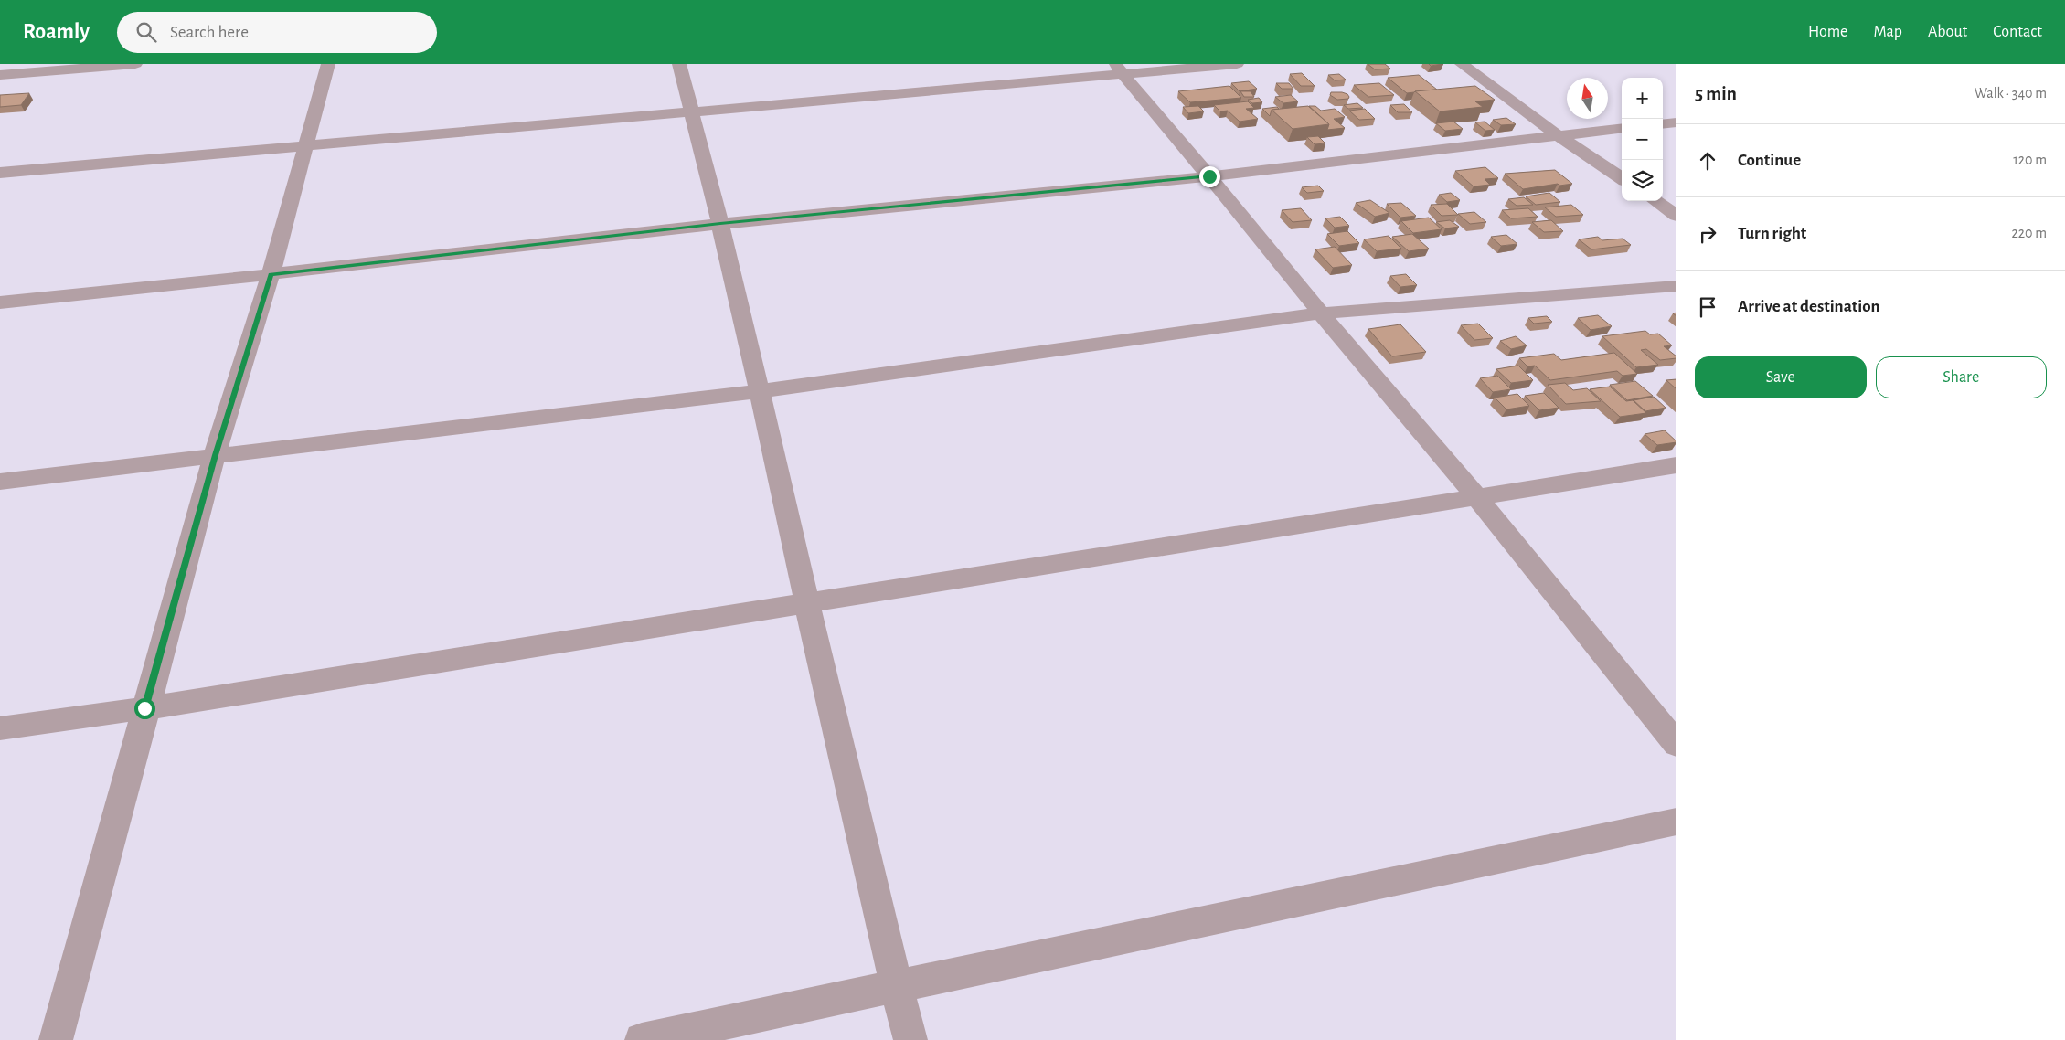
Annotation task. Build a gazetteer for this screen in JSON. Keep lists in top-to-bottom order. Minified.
{"north":"top","page":{"header":"Roamly","search":"Search here","nav":["Home","Map","About","Contact"],"heading":["5 min","Walk · 340 m"],"map_buttons":["+","−"],"list":[["Continue","120 m"],["Turn right","220 m"],"Arrive at destination"],"buttons":["Save","Share"]}}
